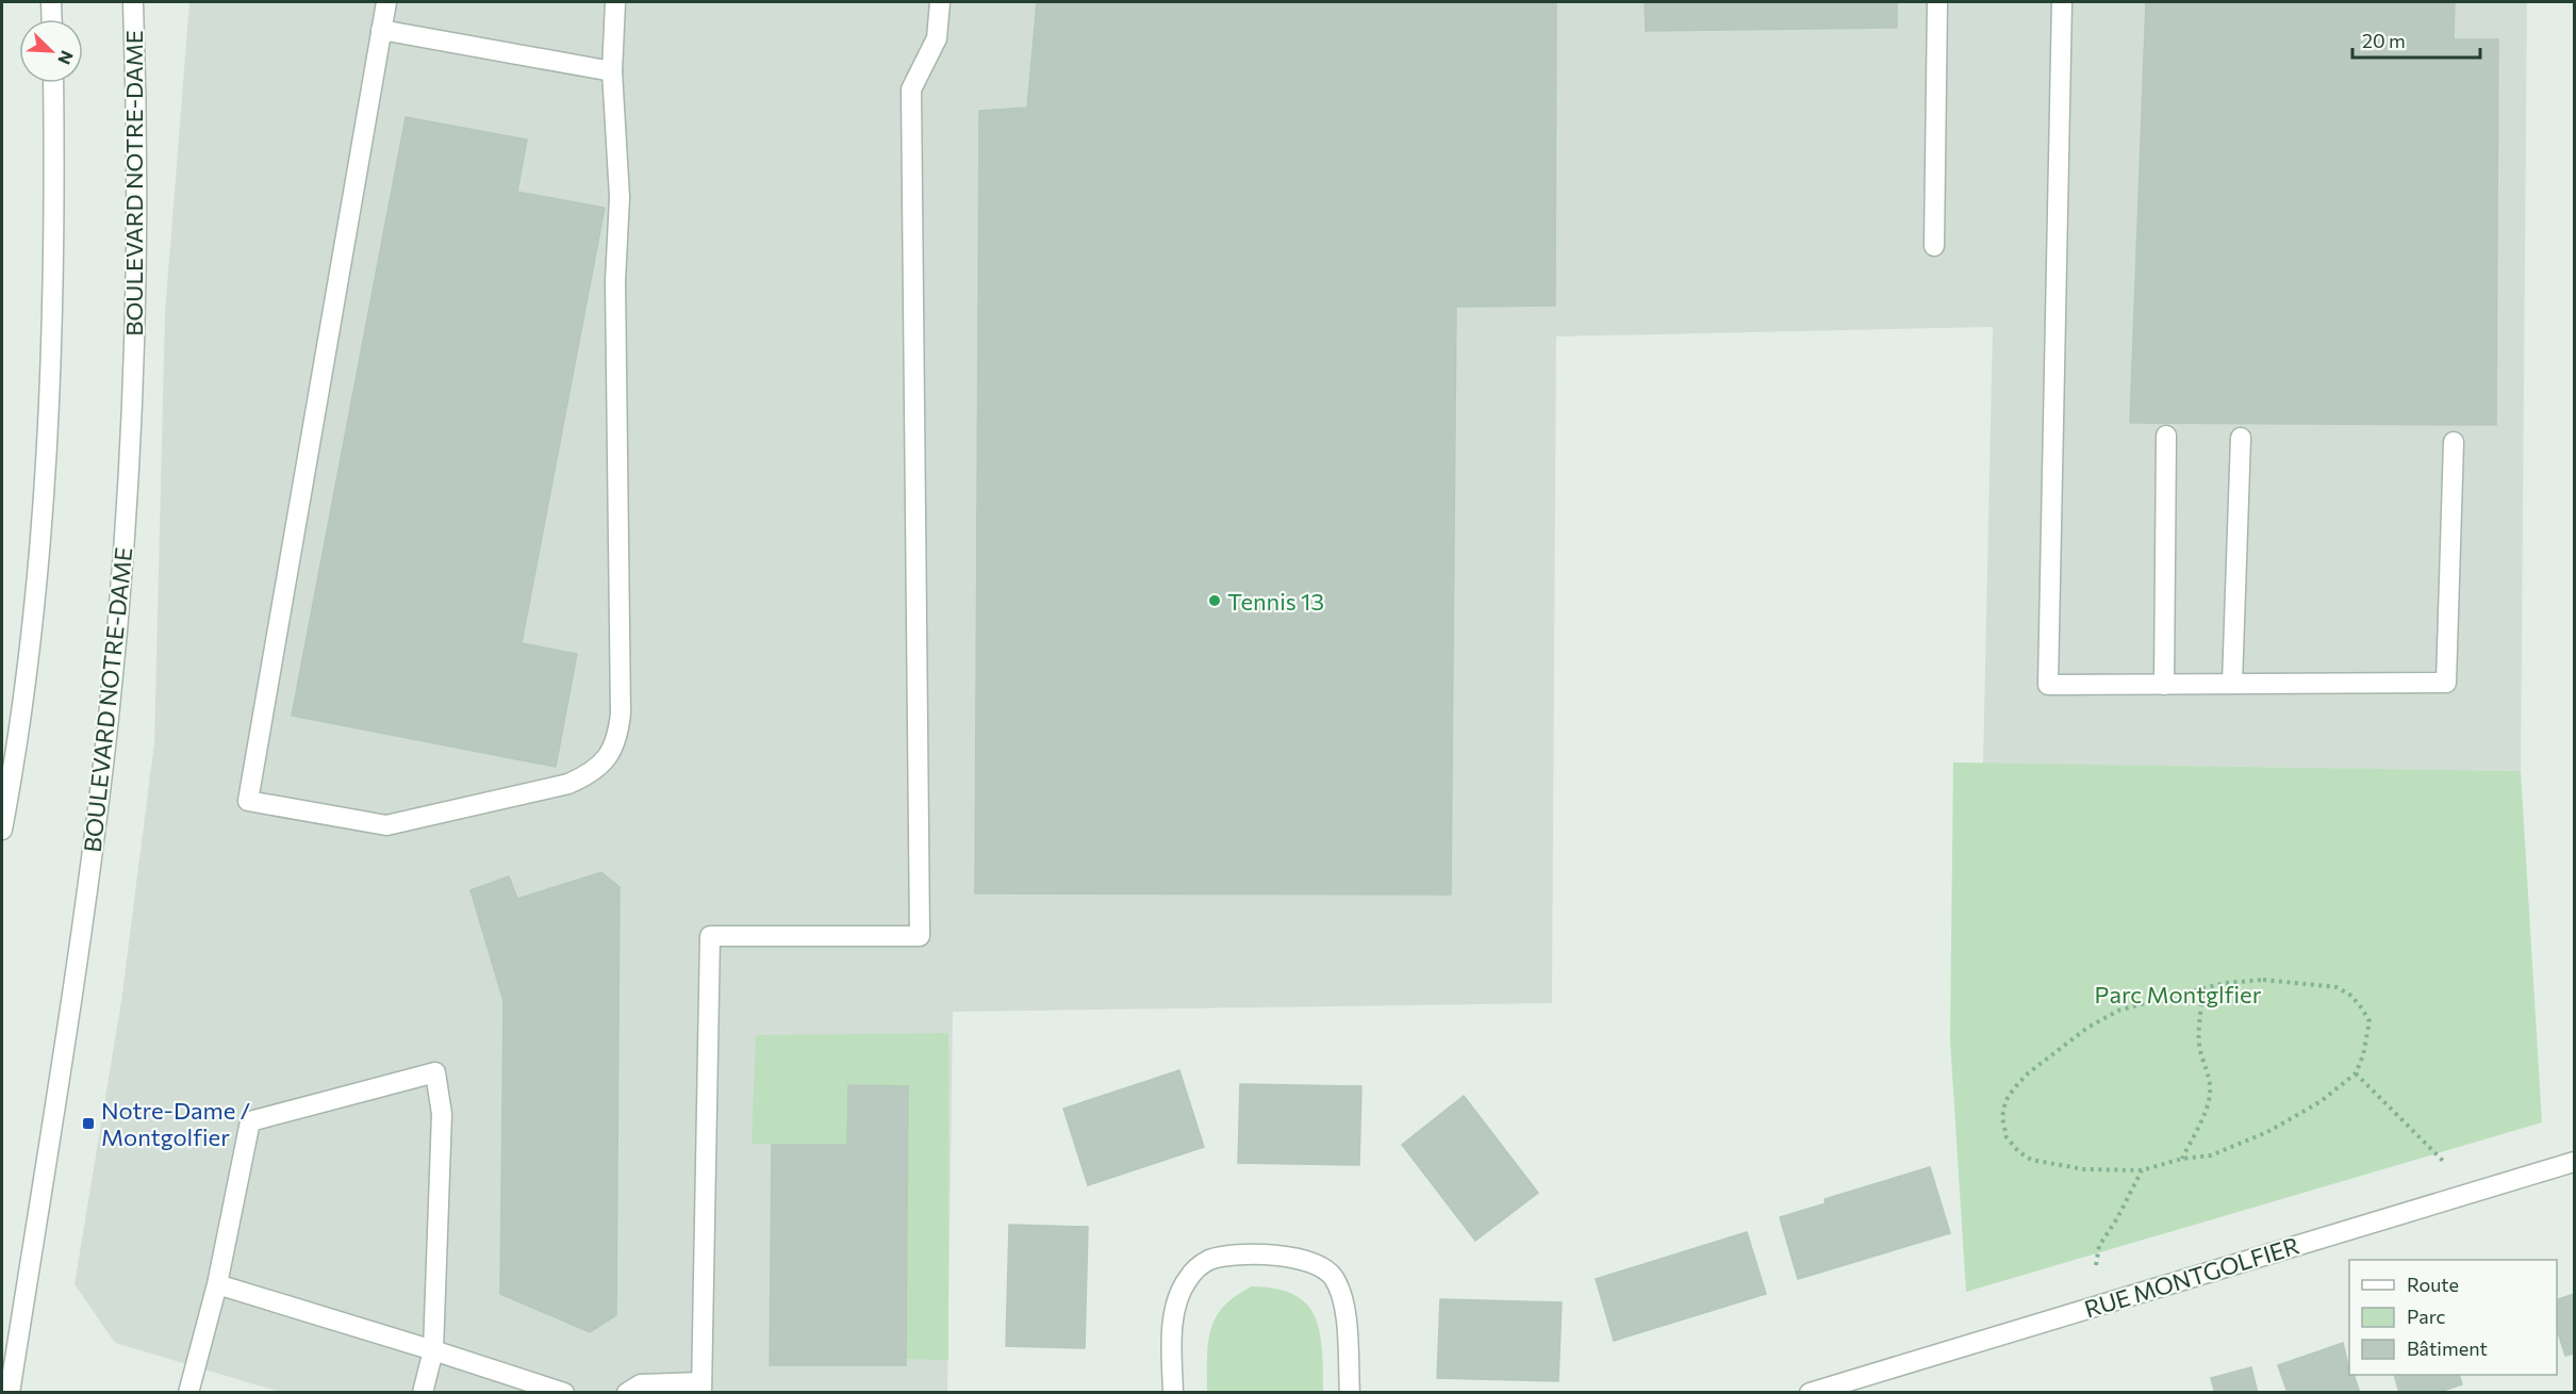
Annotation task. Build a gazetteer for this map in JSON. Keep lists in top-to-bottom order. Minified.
{"streets":{"street":["BOULEVARD NOTRE-DAME","RUE MONTGOLFIER"]},"parks":["Parc Montglfier"],"places":{"other":["Tennis 13"],"transit":["Notre-Dame / Montgolfier"]},"legend":["Route","Parc","Bâtiment"],"scale_bar":"20 m","north":"bottom right"}
